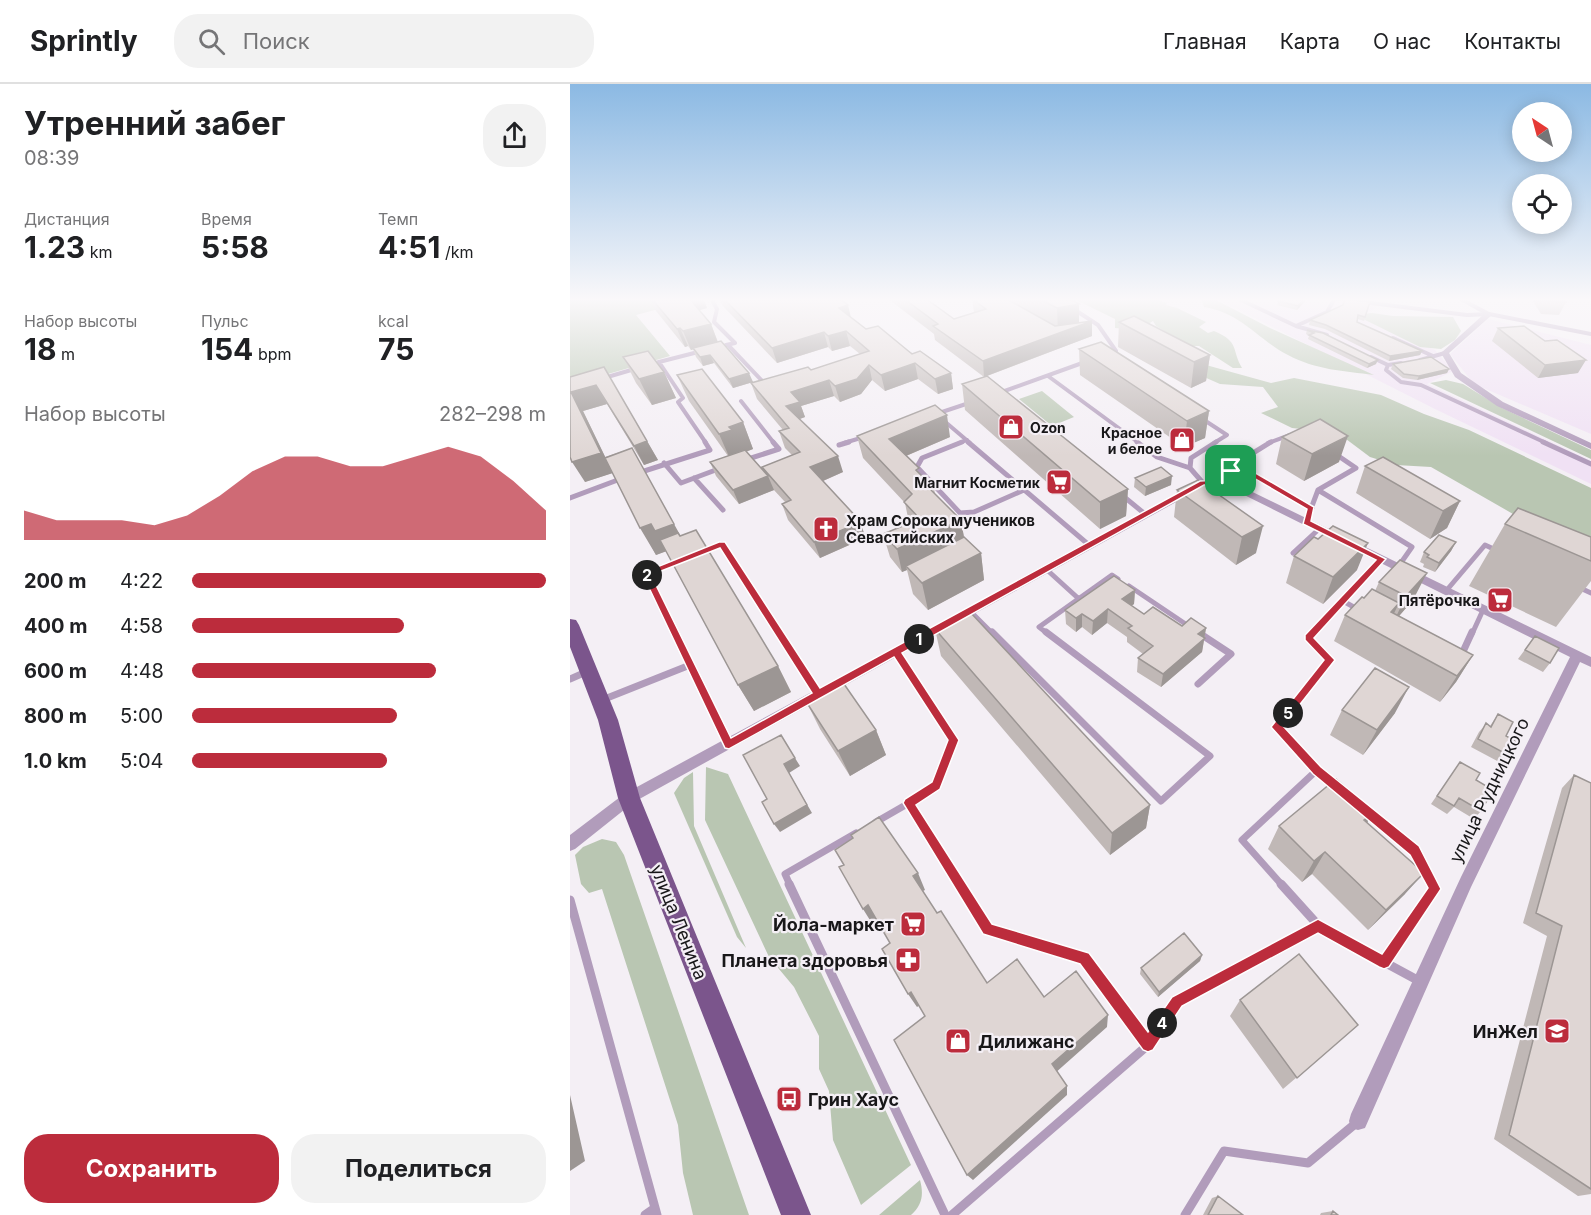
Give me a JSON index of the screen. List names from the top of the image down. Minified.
{"streets":{"main road":["улица Ленина"],"street":["улица Рудницкого"]},"places":{"shop":["Ozon","Красное и белое","Дилижанс"],"supermarket":["Магнит Косметик","Пятёрочка","Йола-маркет"],"church":["Храм Сорока мучеников Севастийских"],"pharmacy":["Планета здоровья"],"school or university":["ИнЖел"],"bus stop":["Грин Хаус"]},"north":"top left","page":{"header":"Sprintly","search":"Поиск","nav":["Главная","Карта","О нас","Контакты"],"heading":["Утренний забег","08:39"],"stats":[["Дистанция","1.23 km"],["Время","5:58"],["Темп","4:51 /km"],["Набор высоты","18 m"],["Пульс","154 bpm"],["kcal","75"]],"chart":["Набор высоты","282–298 m"],"list":[{"name":"200 m","note":"4:22"},{"name":"400 m","note":"4:58"},{"name":"600 m","note":"4:48"},{"name":"800 m","note":"5:00"},{"name":"1.0 km","note":"5:04"}],"pins":["2","1","5","4"],"buttons":["Сохранить","Поделиться"]}}
